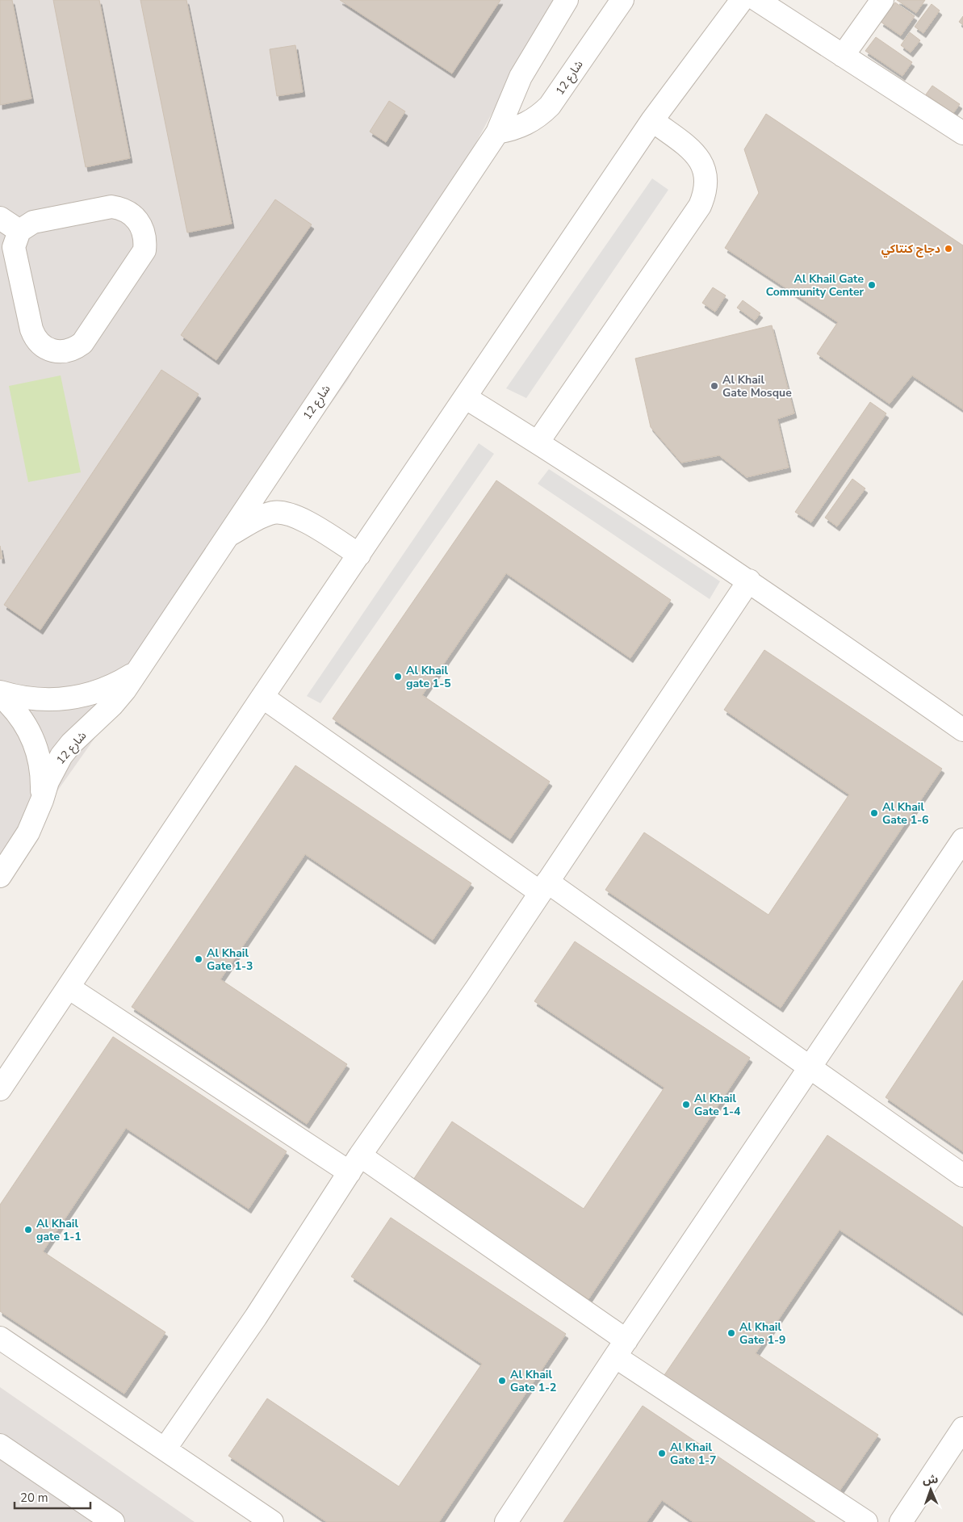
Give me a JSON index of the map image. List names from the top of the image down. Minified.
{"streets":{"street":["شارع 12"]},"places":["دجاج كنتاكي","Al Khail Gate Community Center","Al Khail Gate Mosque","Al Khail gate 1-5","Al Khail Gate 1-6","Al Khail Gate 1-3","Al Khail Gate 1-4","Al Khail gate 1-1","Al Khail Gate 1-9","Al Khail Gate 1-2","Al Khail Gate 1-7"],"scale_bar":"20 m","north":"top"}
